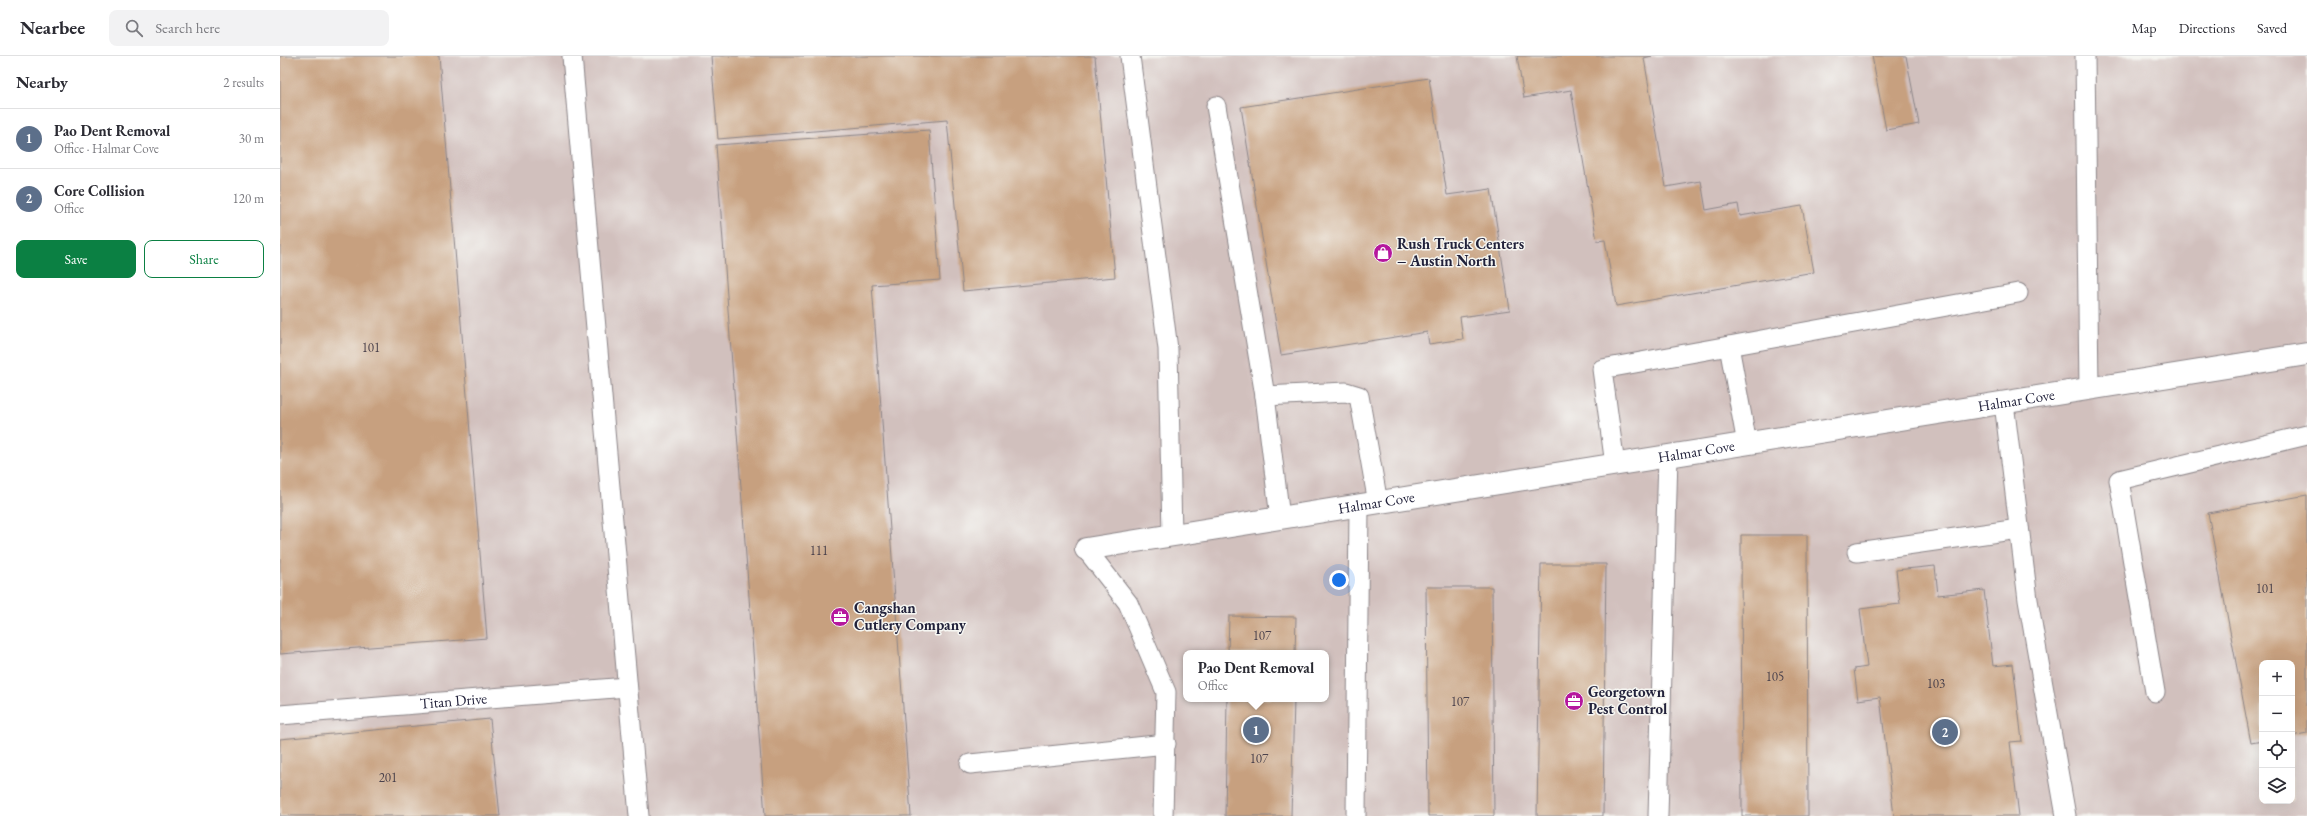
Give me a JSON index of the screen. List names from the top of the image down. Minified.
{"streets":{"street":["Halmar Cove"],"lane":["Titan Drive"]},"places":{"shop":["Rush Truck Centers – Austin North"],"office":["Cangshan Cutlery Company","Georgetown Pest Control"]},"house_numbers":["101","111","101","107","105","103","107","107","201"],"page":{"header":"Nearbee","search":"Search here","nav":["Map","Directions","Saved"],"heading":["Nearby","2 results"],"list":[{"mark":"1","name":"Pao Dent Removal","note":"Office · Halmar Cove","value":"30 m"},{"mark":"2","name":"Core Collision","note":"Office","value":"120 m"}],"buttons":["Save","Share"],"popup":["Pao Dent Removal","Office"],"map_buttons":["+","−"],"pins":["1","2"]}}
